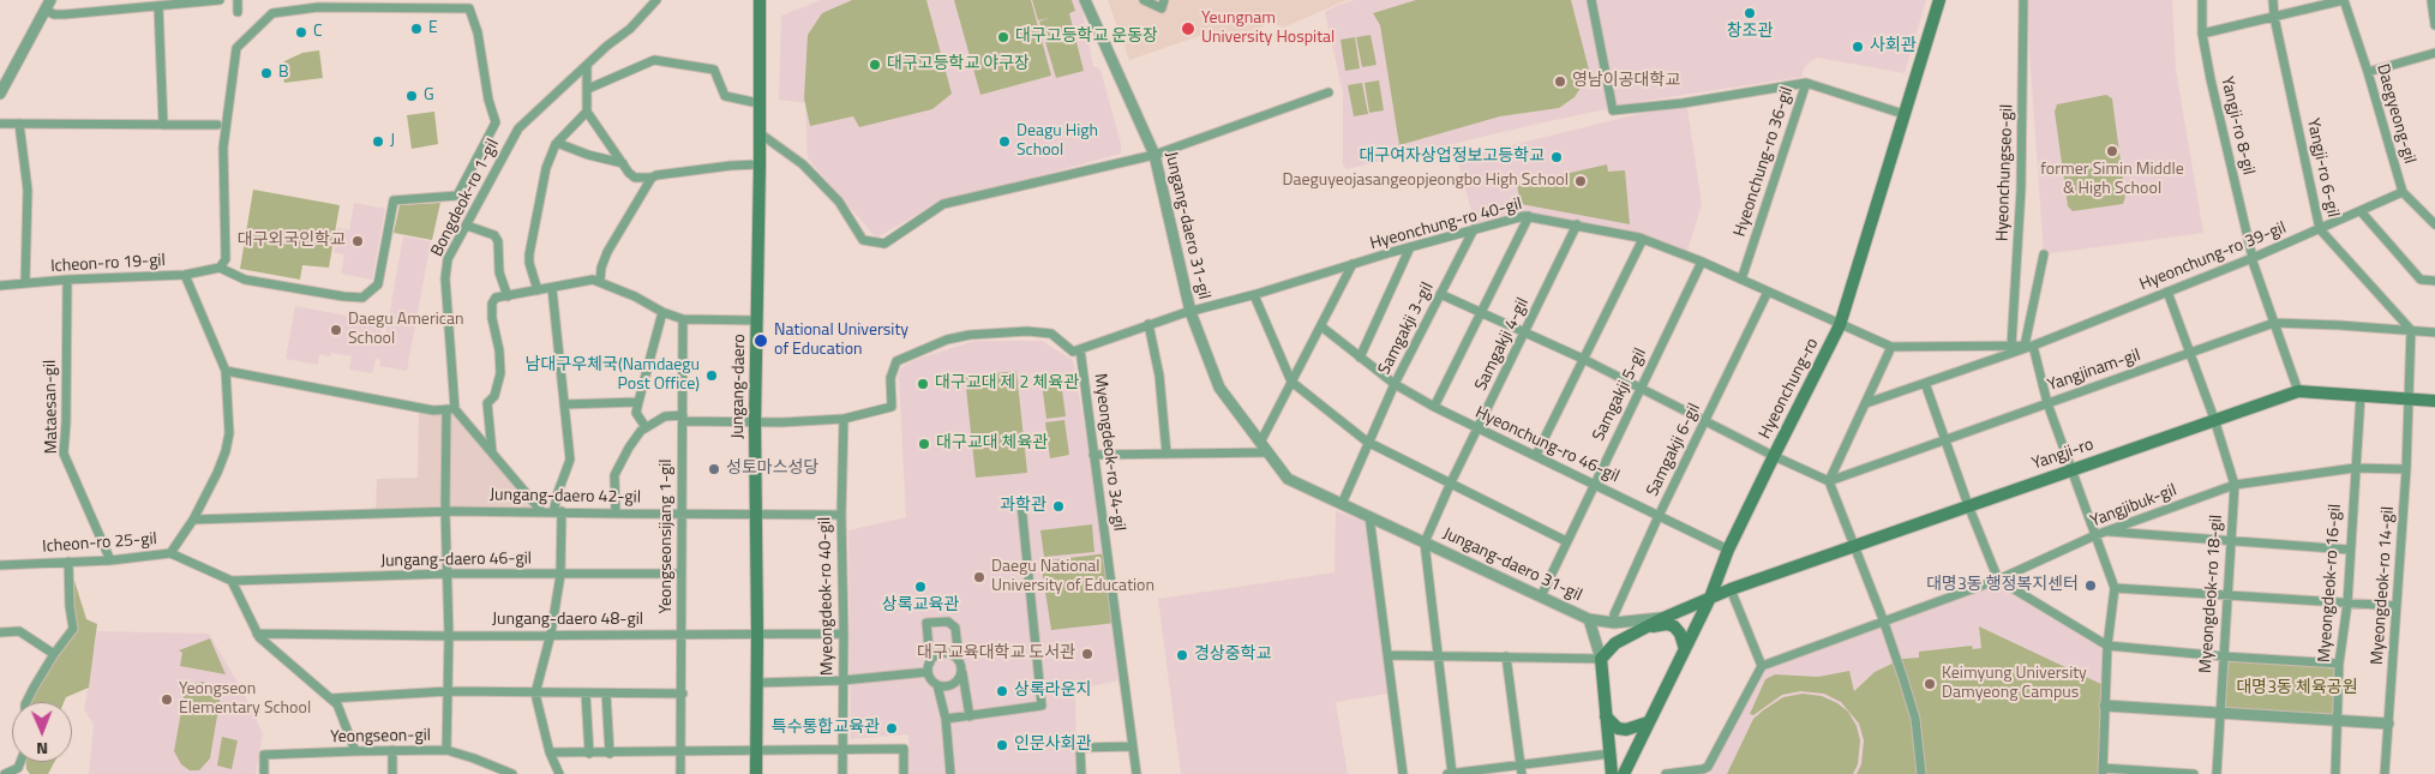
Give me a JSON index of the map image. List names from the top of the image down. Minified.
{"streets":{"main road":["Jungang-daero 31-gil","Jungang-daero","Hyeonchung-ro","Yangji-ro"],"street":["Daegyeong-gil","Yangji-ro 8-gil","Hyeonchung-ro 36-gil","Yangji-ro 6-gil","Hyeonchungseo-gil","Bongdeok-ro 1-gil","Hyeonchung-ro 40-gil","Hyeonchung-ro 39-gil","Icheon-ro 19-gil","Samgakji 3-gil","Samgakji 4-gil","Yangjinam-gil","Samgakji 5-gil","Mataesan-gil","Hyeonchung-ro 46-gil","Samgakji 6-gil","Myeongdeok-ro 34-gil","Jungang-daero 42-gil","Yangjibuk-gil","Yeongseonsijang 1-gil","Icheon-ro 25-gil","Jungang-daero 46-gil","Myeongdeok-ro 16-gil","Myeongdeok-ro 14-gil","Myeongdeok-ro 18-gil","Myeongdeok-ro 40-gil","Jungang-daero 48-gil","Yeongseon-gil"]},"crossings":[["Daegyeong-gil","Hyeonchung-ro 39-gil"],["Yangji-ro 8-gil","Hyeonchung-ro 39-gil"],["Yangji-ro 8-gil","Yangjinam-gil"],["Yangji-ro 8-gil","Yangji-ro"],["Hyeonchung-ro 36-gil","Hyeonchung-ro 40-gil"],["Hyeonchung-ro 36-gil","Hyeonchung-ro"],["Yangji-ro 6-gil","Hyeonchung-ro 39-gil"],["Yangji-ro 6-gil","Yangjinam-gil"],["Hyeonchungseo-gil","Hyeonchung-ro 39-gil"],["Hyeonchung-ro 40-gil","Jungang-daero 31-gil"],["Hyeonchung-ro 40-gil","Hyeonchung-ro 39-gil"],["Hyeonchung-ro 40-gil","Samgakji 3-gil"],["Hyeonchung-ro 40-gil","Samgakji 4-gil"],["Hyeonchung-ro 40-gil","Hyeonchung-ro"],["Hyeonchung-ro 40-gil","Samgakji 5-gil"],["Hyeonchung-ro 40-gil","Samgakji 6-gil"],["Hyeonchung-ro 40-gil","Myeongdeok-ro 34-gil"],["Jungang-daero 31-gil","Samgakji 3-gil"],["Jungang-daero 31-gil","Samgakji 4-gil"],["Jungang-daero 31-gil","Hyeonchung-ro"],["Jungang-daero 31-gil","Samgakji 5-gil"],["Jungang-daero 31-gil","Samgakji 6-gil"],["Jungang-daero 31-gil","Yangji-ro"],["Hyeonchung-ro 39-gil","Hyeonchung-ro"],["Hyeonchung-ro 39-gil","Myeongdeok-ro 18-gil"],["Icheon-ro 19-gil","Mataesan-gil"],["Icheon-ro 19-gil","Jungang-daero 42-gil"],["Samgakji 3-gil","Hyeonchung-ro 46-gil"],["Samgakji 4-gil","Hyeonchung-ro 46-gil"],["Yangjinam-gil","Myeongdeok-ro 18-gil"],["Jungang-daero","Jungang-daero 42-gil"],["Jungang-daero","Jungang-daero 48-gil"],["Hyeonchung-ro","Hyeonchung-ro 46-gil"],["Hyeonchung-ro","Yangji-ro"],["Samgakji 5-gil","Hyeonchung-ro 46-gil"],["Mataesan-gil","Icheon-ro 25-gil"],["Hyeonchung-ro 46-gil","Samgakji 6-gil"],["Yangji-ro","Myeongdeok-ro 16-gil"],["Yangji-ro","Myeongdeok-ro 14-gil"],["Yangji-ro","Myeongdeok-ro 18-gil"],["Jungang-daero 42-gil","Yeongseonsijang 1-gil"],["Jungang-daero 42-gil","Myeongdeok-ro 40-gil"],["Yangjibuk-gil","Myeongdeok-ro 16-gil"],["Yangjibuk-gil","Myeongdeok-ro 14-gil"],["Yangjibuk-gil","Myeongdeok-ro 18-gil"],["Yeongseonsijang 1-gil","Jungang-daero 46-gil"],["Yeongseonsijang 1-gil","Jungang-daero 48-gil"],["Icheon-ro 25-gil","Jungang-daero 46-gil"],["Myeongdeok-ro 40-gil","Jungang-daero 48-gil"]],"parks":["대명3동 체육공원"],"places":["창조관","E","Yeungnam University Hospital","C","대구고등학교 운동장","사회관","대구고등학교 야구장","B","영남이공대학교","G","J","Deagu High School","former Simin Middle & High School","대구여자상업정보고등학교","Daeguyeojasangeopjeongbo High School","대구외국인학교","Daegu American School","National University of Education","남대구우체국(Namdaegu Post Office)","대구교대 제 2 체육관","대구교대 체육관","성토마스성당","과학관","Daegu National University of Education","대명3동 행정복지센터","상록교육관","대구교육대학교 도서관","경상중학교","Keimyung University Damyeong Campus","상록라운지","Yeongseon Elementary School","특수통합교육관","인문사회관"],"north":"bottom"}
